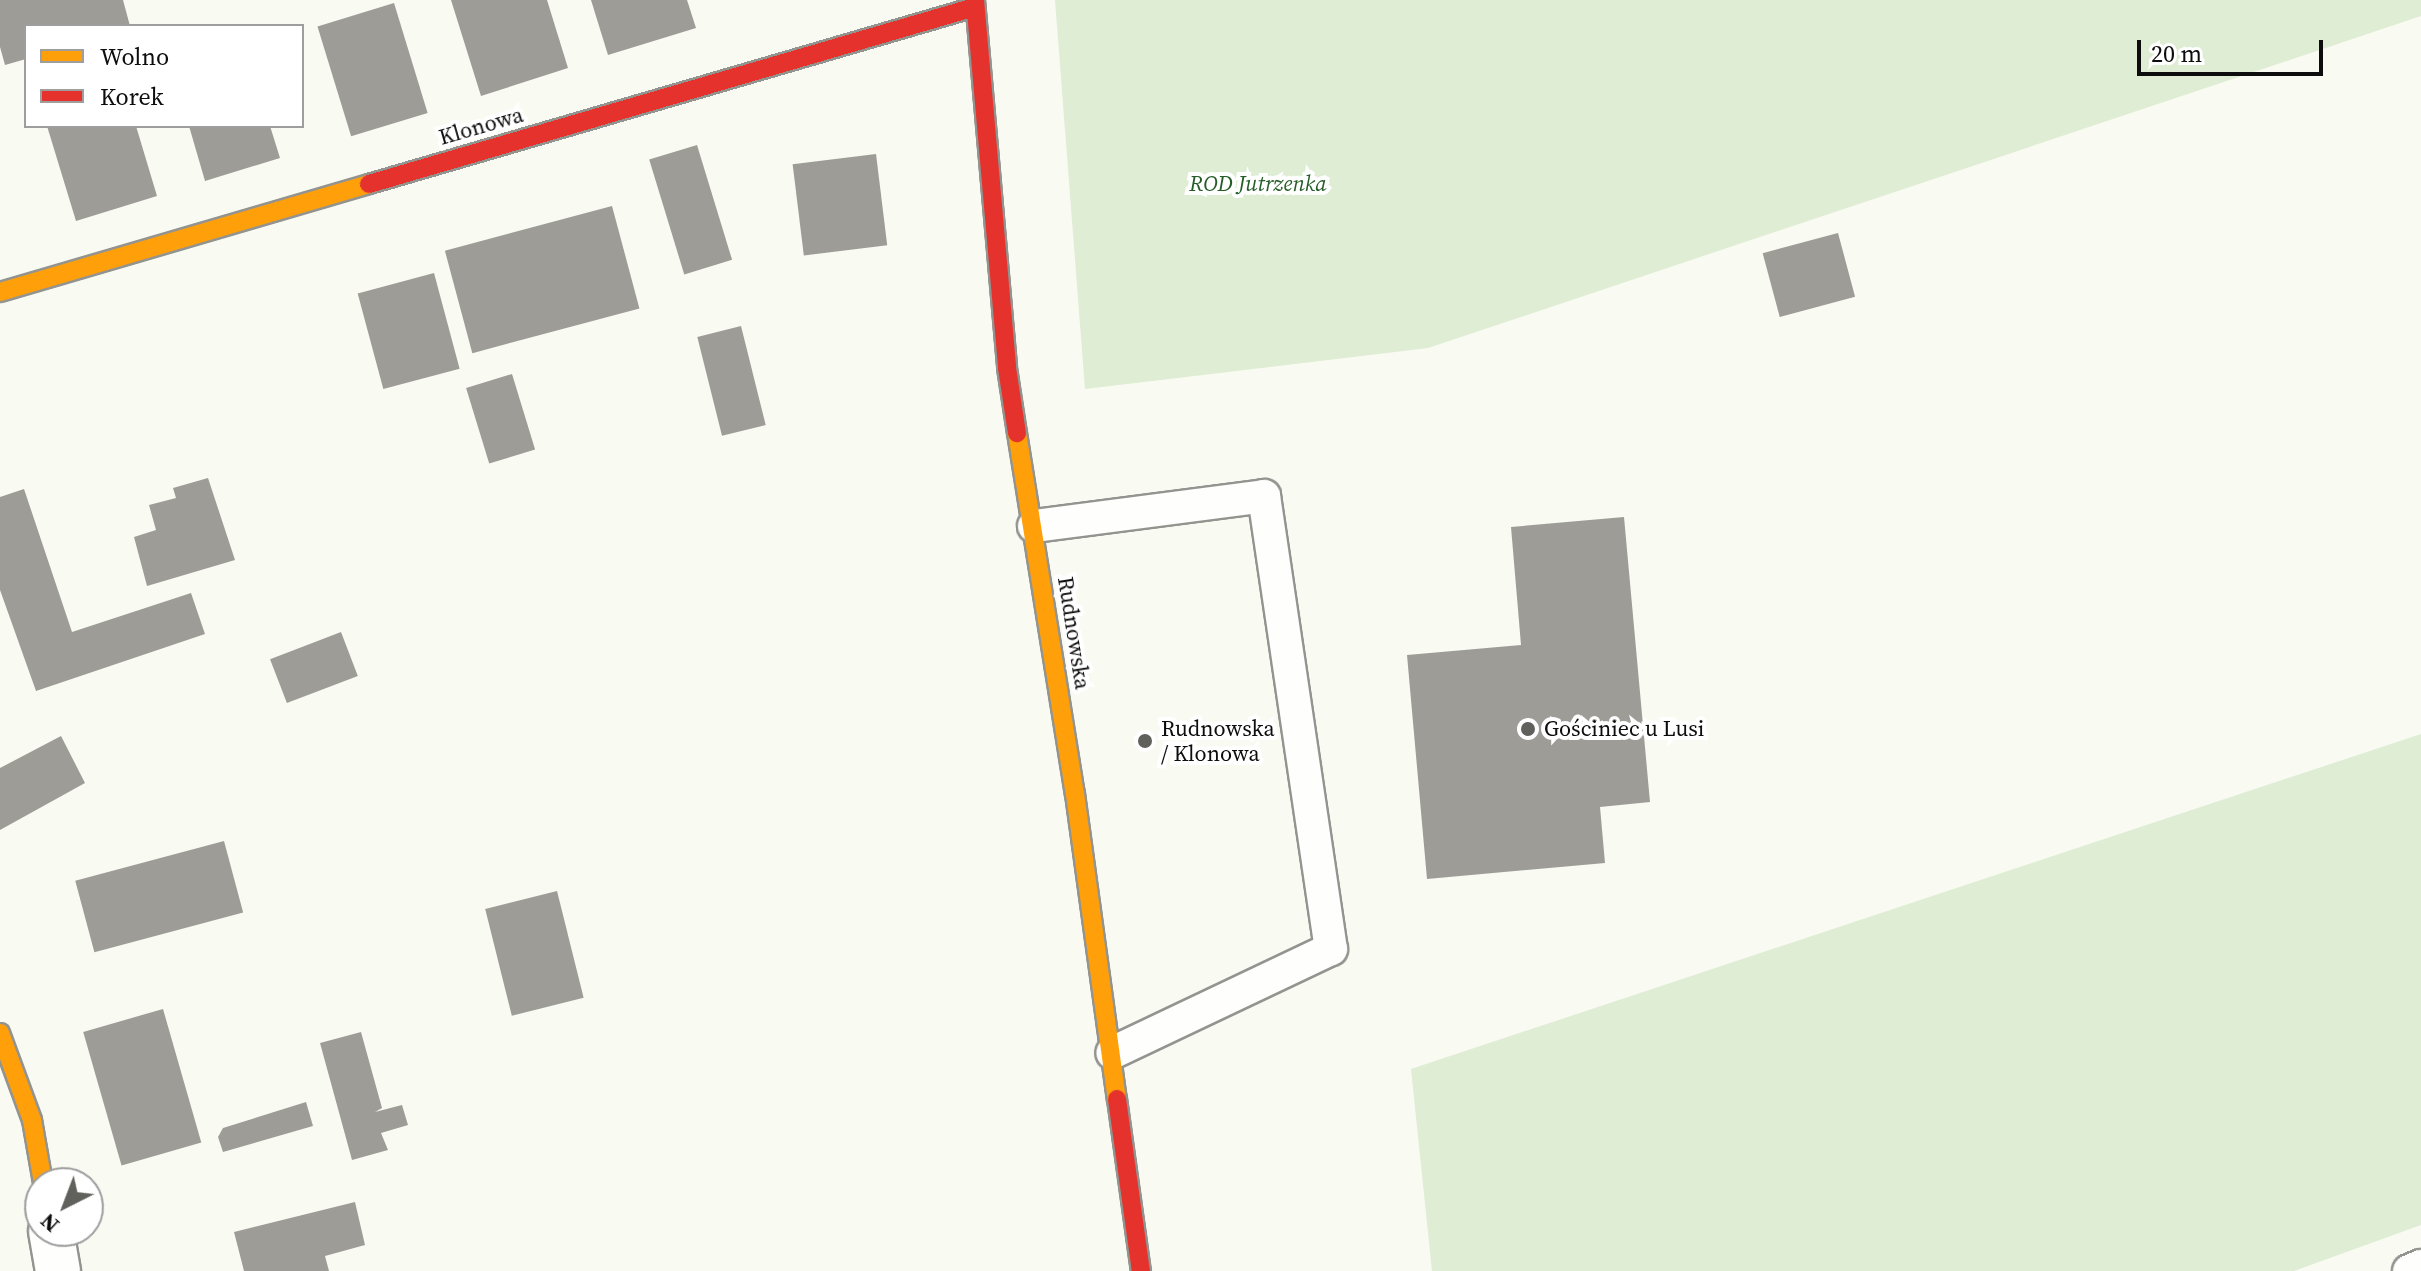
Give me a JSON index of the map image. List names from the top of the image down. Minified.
{"streets":{"main road":["Klonowa","Rudnowska"]},"crossings":[["Klonowa","Rudnowska"]],"parks":["ROD Jutrzenka"],"places":["Gościniec u Lusi","Rudnowska / Klonowa"],"legend":["Wolno","Korek"],"scale_bar":"20 m","north":"bottom left"}
